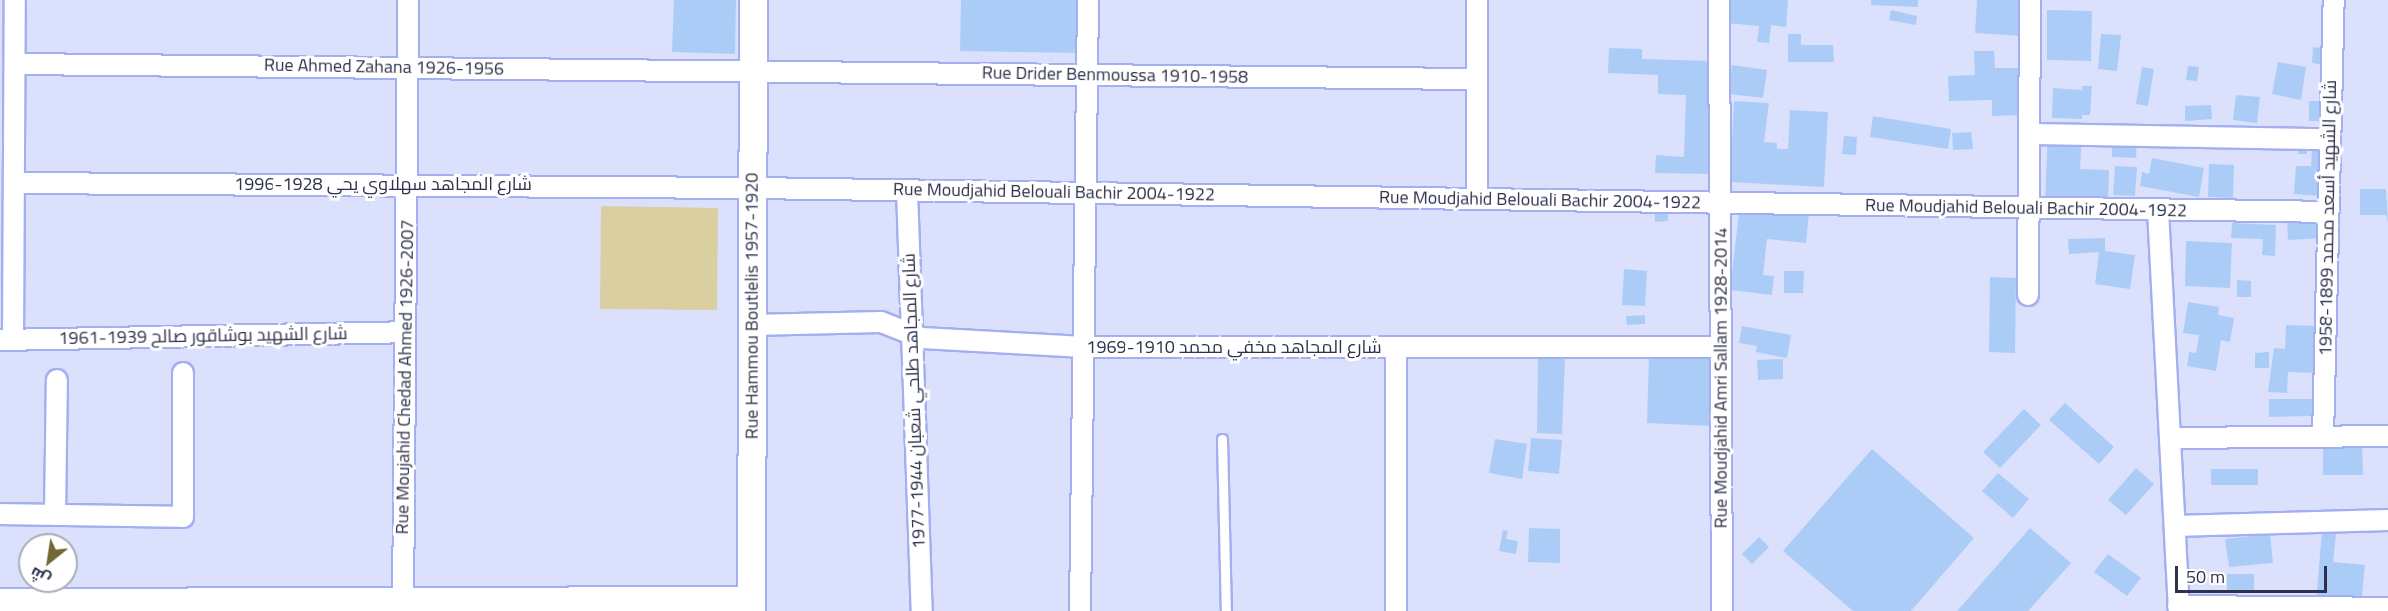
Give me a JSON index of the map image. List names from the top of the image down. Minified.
{"streets":{"main road":["Rue Hammou Boutlelis 1957-1920"],"street":["Rue Ahmed Zahana 1926-1956","Rue Drider Benmoussa 1910-1958","شارع المجاهد سهلاوي يحي 1928-1996","Rue Moudjahid Belouali Bachir 2004-1922","شارع الشهيد أسعد محمد 1899-1958","شارع الشهيد بوشاقور صالح 1939-1961","شارع المجاهد مخفي محمد 1910-1969","Rue Moujahid Chedad Ahmed 1926-2007","Rue Moudjahid Amri Sallam 1928-2014","شارع المجاهد طلحي شعبان 1944-1977"]},"crossings":[["Rue Ahmed Zahana 1926-1956","Rue Drider Benmoussa 1910-1958"],["Rue Ahmed Zahana 1926-1956","Rue Hammou Boutlelis 1957-1920"],["Rue Ahmed Zahana 1926-1956","Rue Moujahid Chedad Ahmed 1926-2007"],["Rue Drider Benmoussa 1910-1958","Rue Hammou Boutlelis 1957-1920"],["شارع المجاهد سهلاوي يحي 1928-1996","Rue Moudjahid Belouali Bachir 2004-1922"],["شارع المجاهد سهلاوي يحي 1928-1996","Rue Hammou Boutlelis 1957-1920"],["شارع المجاهد سهلاوي يحي 1928-1996","Rue Moujahid Chedad Ahmed 1926-2007"],["Rue Moudjahid Belouali Bachir 2004-1922","شارع الشهيد أسعد محمد 1899-1958"],["Rue Moudjahid Belouali Bachir 2004-1922","Rue Hammou Boutlelis 1957-1920"],["Rue Moudjahid Belouali Bachir 2004-1922","Rue Moudjahid Amri Sallam 1928-2014"],["Rue Moudjahid Belouali Bachir 2004-1922","شارع المجاهد طلحي شعبان 1944-1977"],["Rue Hammou Boutlelis 1957-1920","شارع المجاهد مخفي محمد 1910-1969"],["شارع الشهيد بوشاقور صالح 1939-1961","Rue Moujahid Chedad Ahmed 1926-2007"],["شارع المجاهد مخفي محمد 1910-1969","Rue Moudjahid Amri Sallam 1928-2014"],["شارع المجاهد مخفي محمد 1910-1969","شارع المجاهد طلحي شعبان 1944-1977"]],"scale_bar":"50 m","north":"bottom left"}
